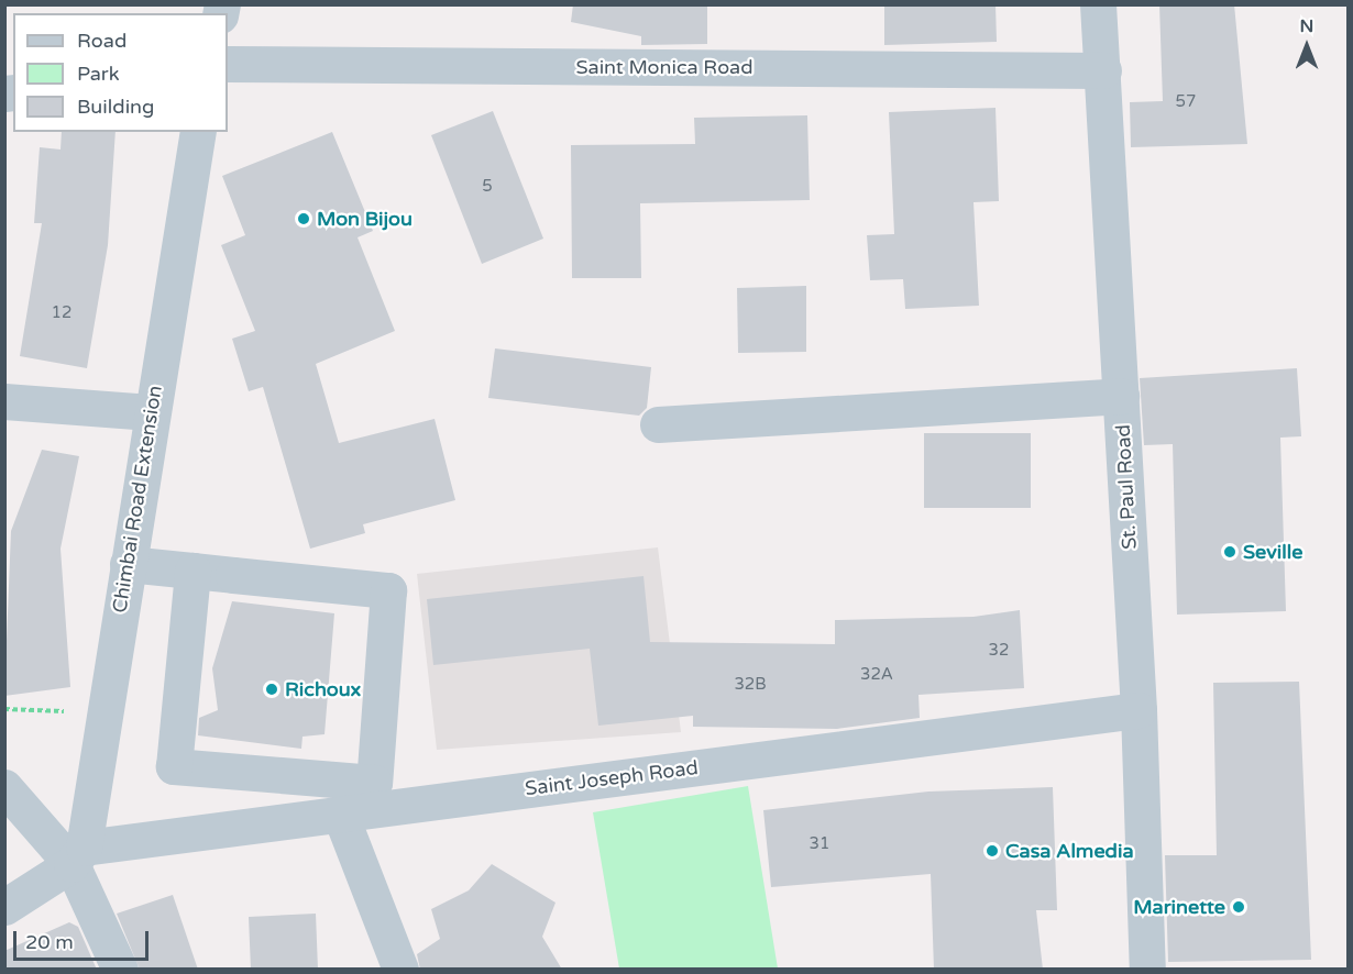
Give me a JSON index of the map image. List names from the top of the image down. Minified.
{"streets":{"street":["Saint Monica Road","St. Paul Road","Chimbai Road Extension","Saint Joseph Road"]},"crossings":[["Saint Monica Road","St. Paul Road"],["St. Paul Road","Saint Joseph Road"],["Chimbai Road Extension","Saint Joseph Road"]],"places":["Mon Bijou","Seville","Richoux","Casa Almedia","Marinette"],"house_numbers":["57","5","12","32","32A","32B","31"],"legend":["Road","Park","Building"],"scale_bar":"20 m","north":"top"}
